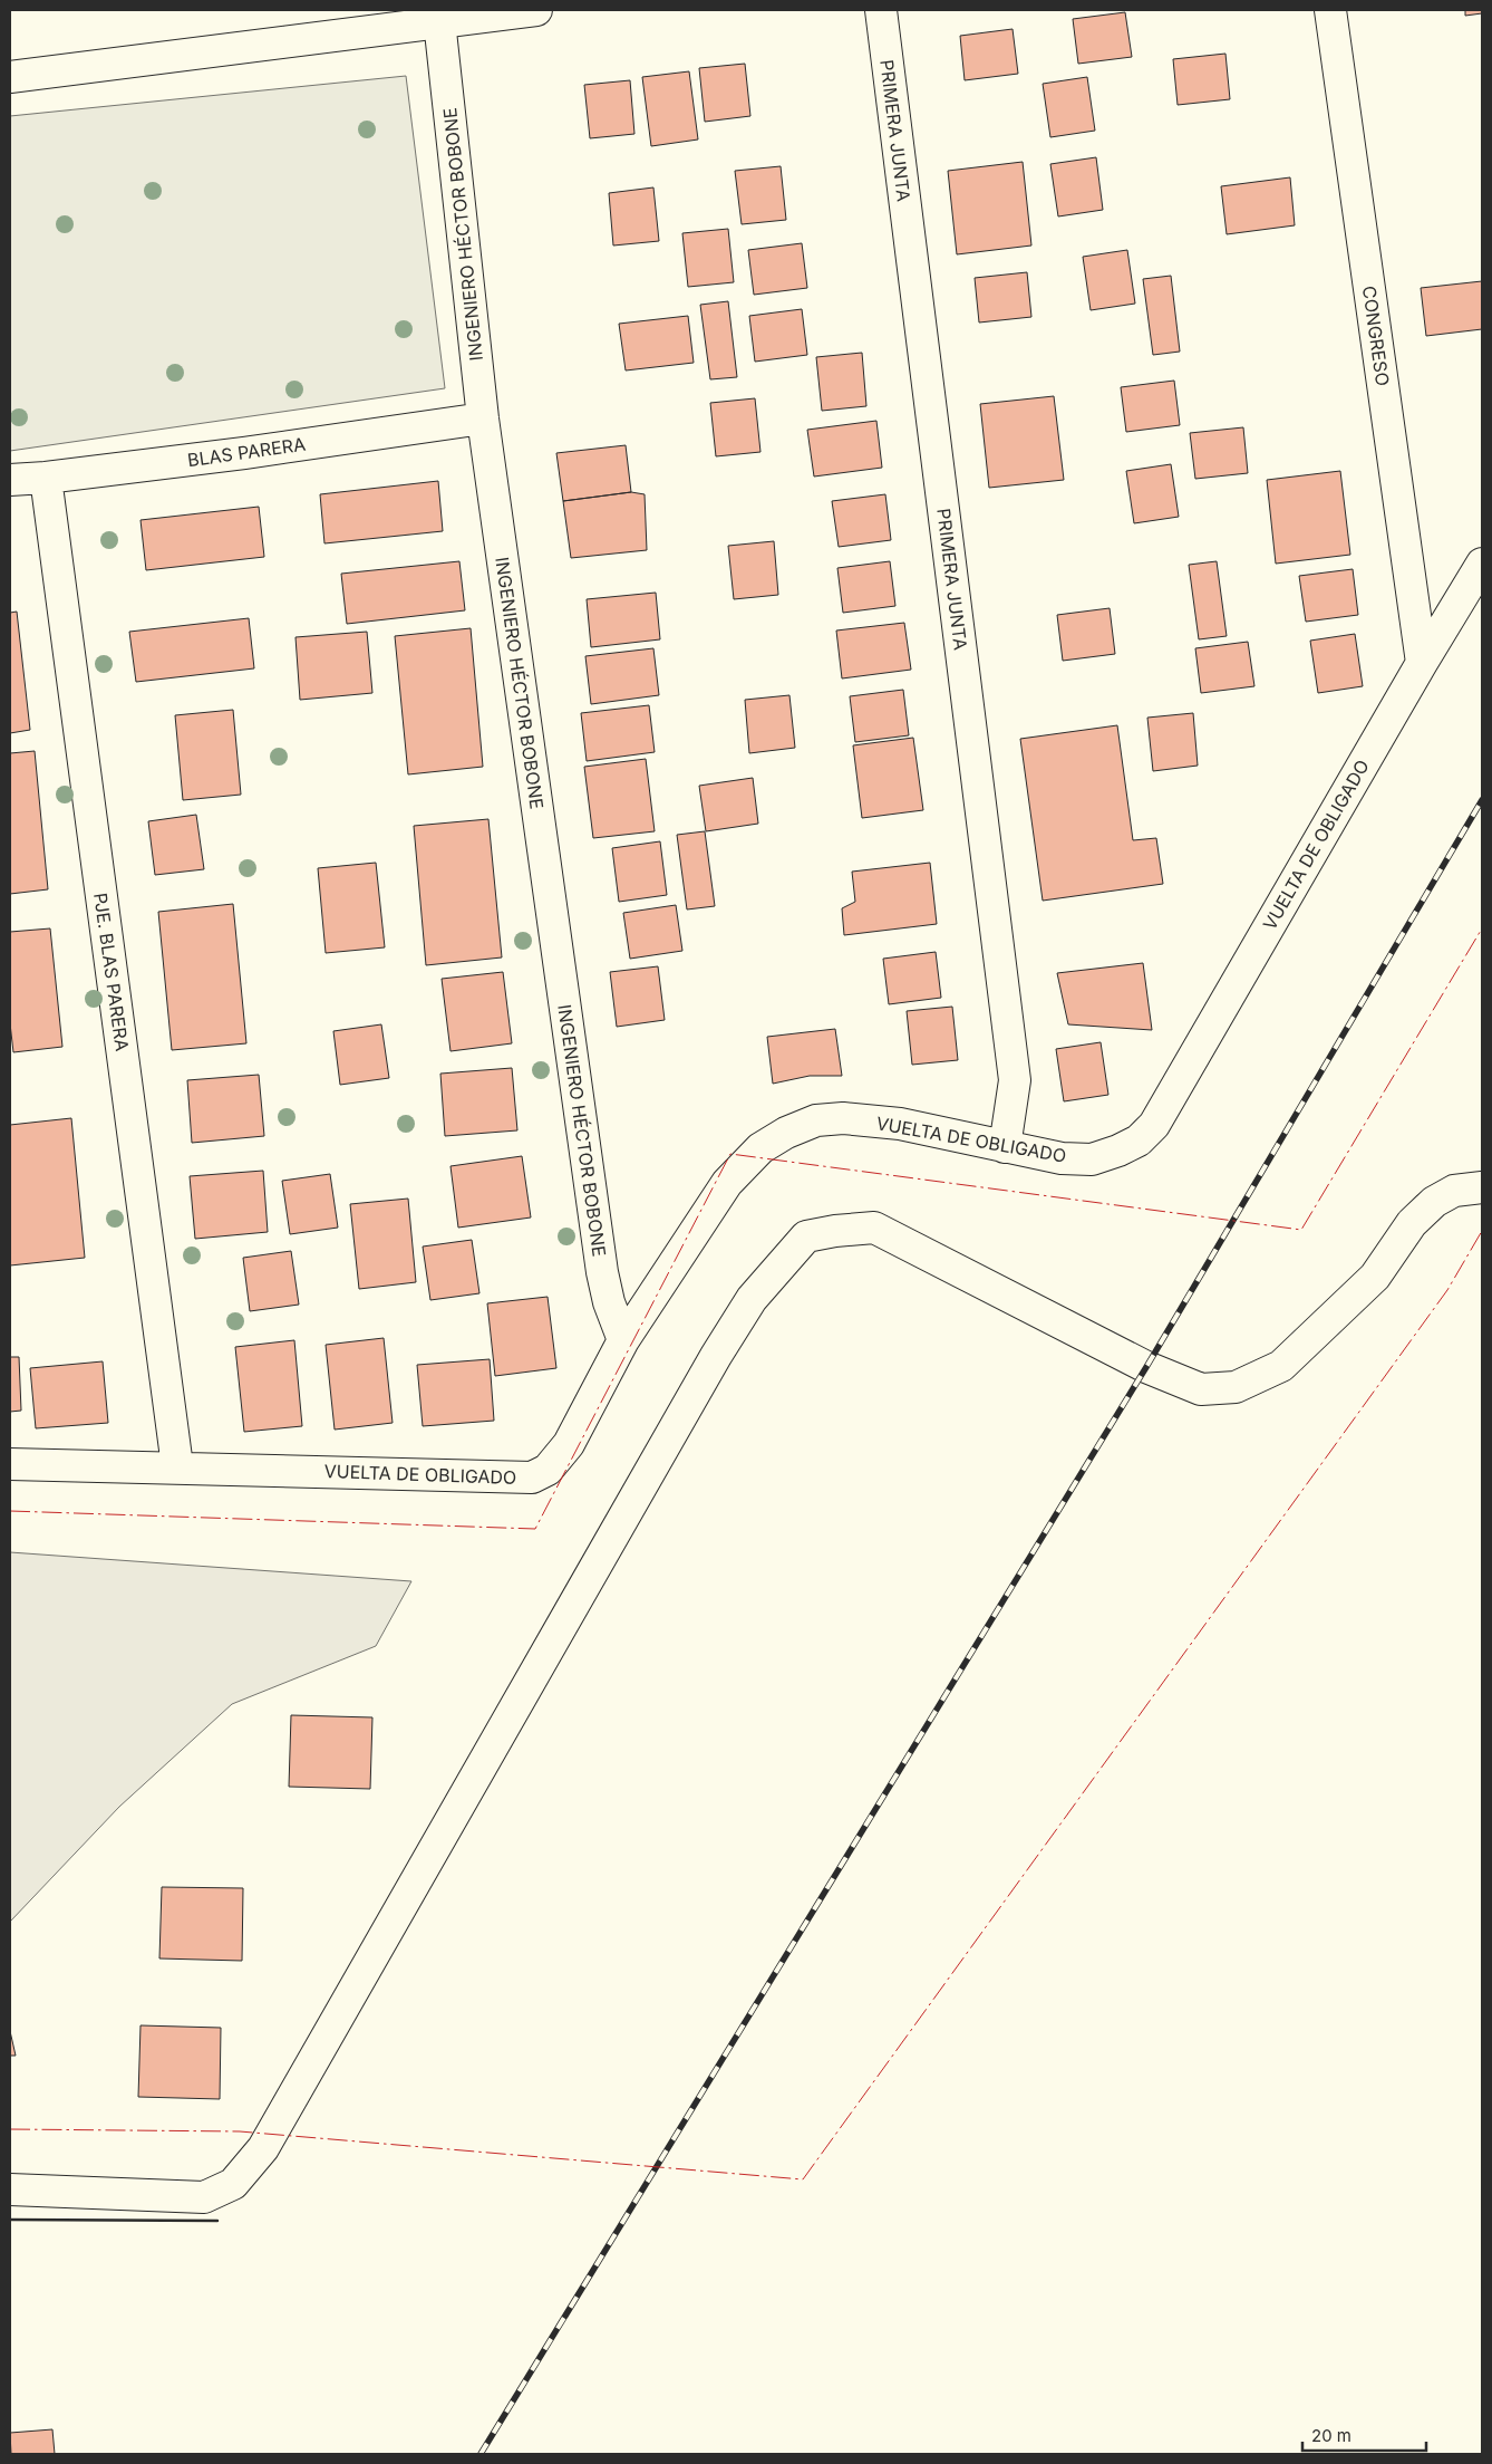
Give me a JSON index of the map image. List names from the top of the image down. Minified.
{"streets":{"street":["PRIMERA JUNTA","INGENIERO HÉCTOR BOBONE","CONGRESO","BLAS PARERA","VUELTA DE OBLIGADO","PJE. BLAS PARERA"]},"crossings":[["PRIMERA JUNTA","VUELTA DE OBLIGADO"],["INGENIERO HÉCTOR BOBONE","BLAS PARERA"],["INGENIERO HÉCTOR BOBONE","VUELTA DE OBLIGADO"],["CONGRESO","VUELTA DE OBLIGADO"],["BLAS PARERA","PJE. BLAS PARERA"],["VUELTA DE OBLIGADO","PJE. BLAS PARERA"]],"scale_bar":"20 m"}
